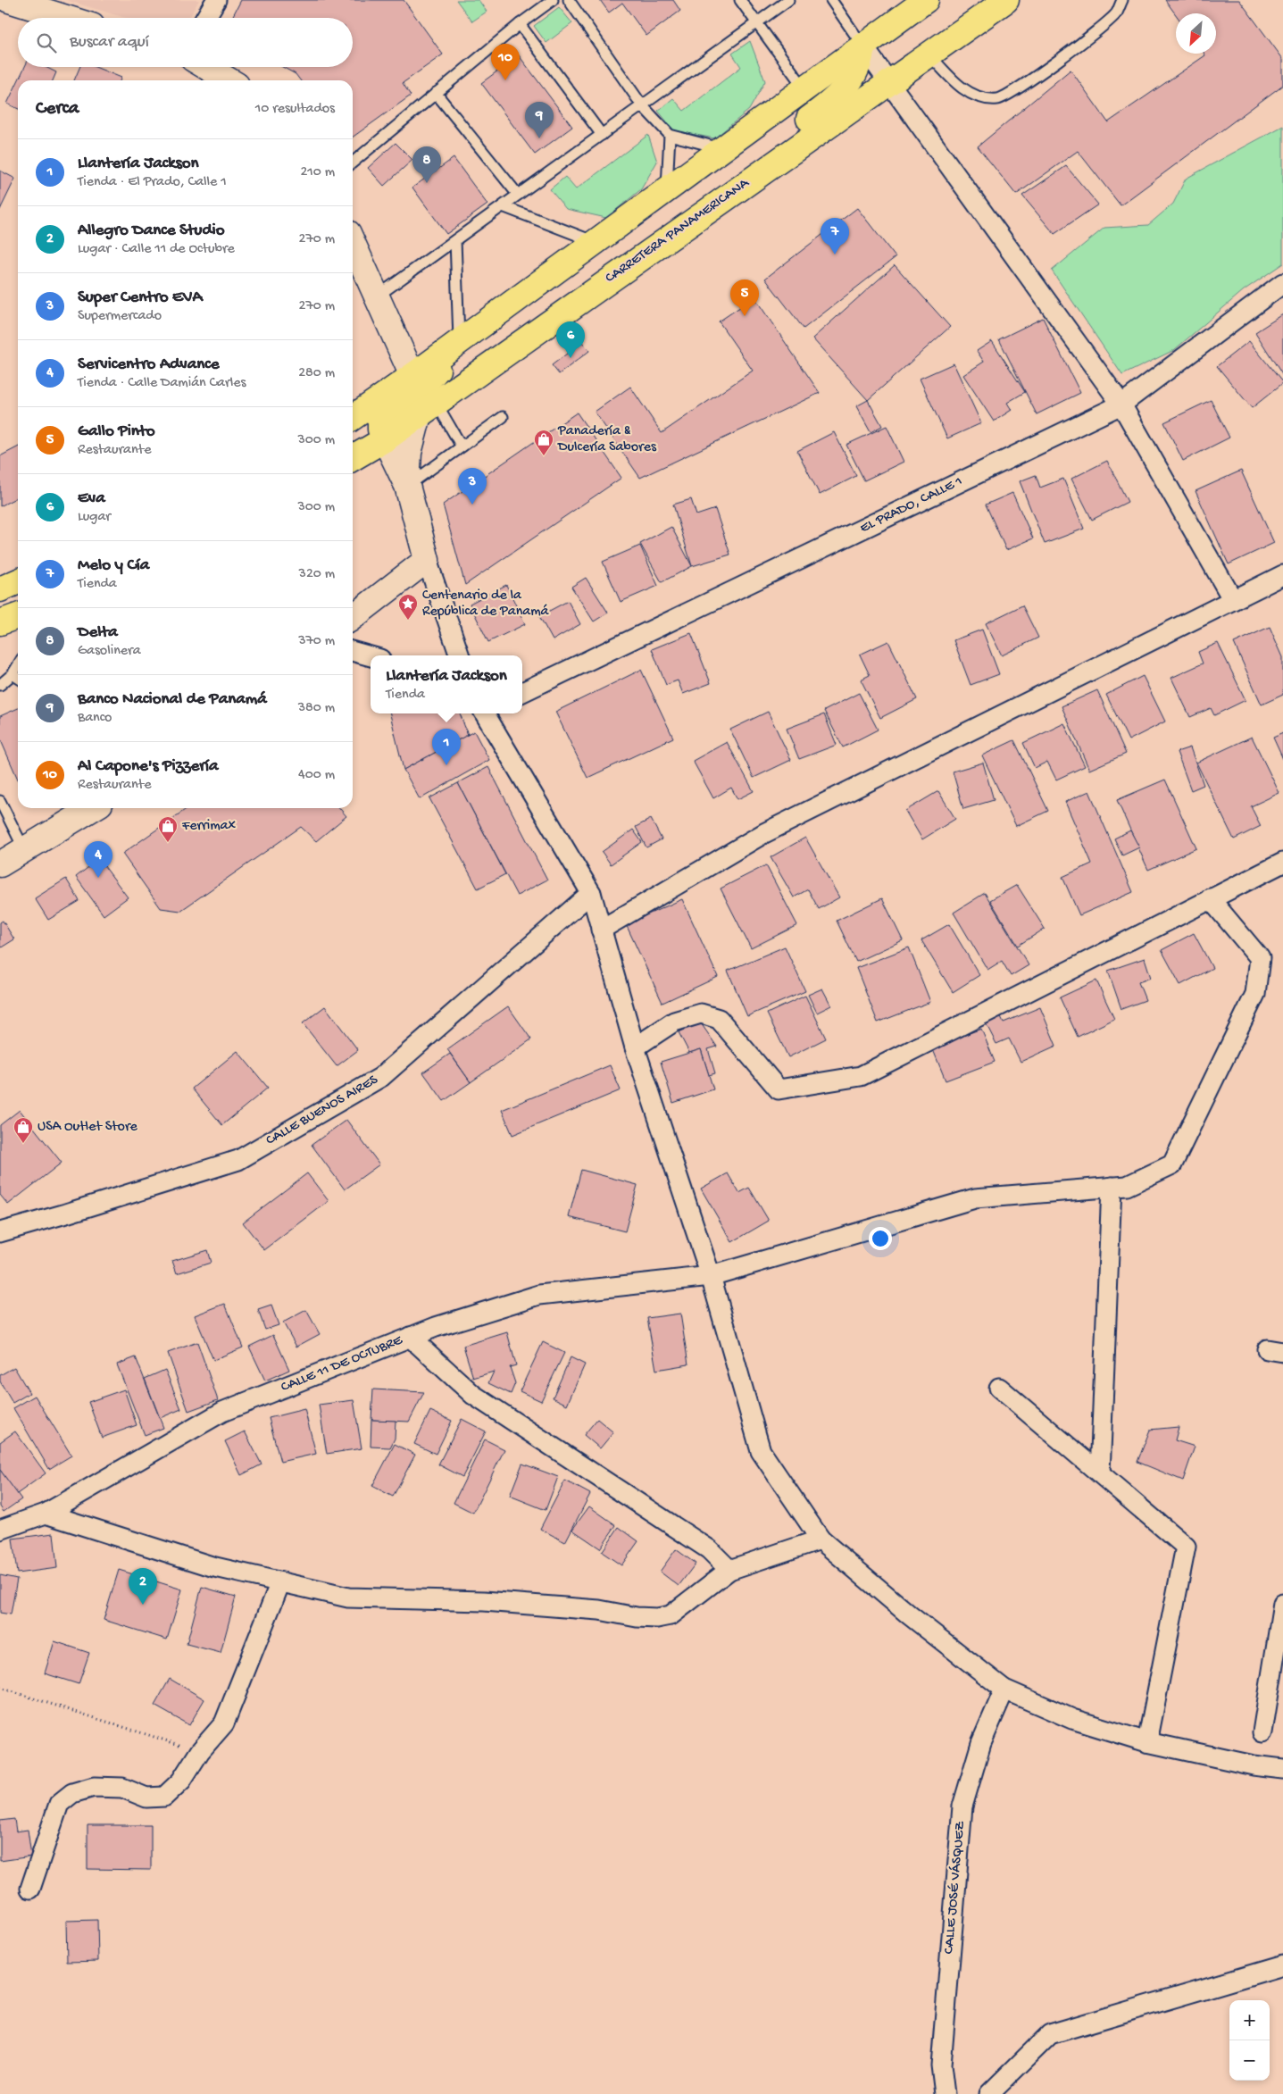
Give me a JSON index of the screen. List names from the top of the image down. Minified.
{"streets":{"highway":["CARRETERA PANAMERICANA"],"street":["EL PRADO, CALLE 1","CALLE BUENOS AIRES","CALLE 11 DE OCTUBRE","CALLE JOSÉ VÁSQUEZ"]},"places":{"shop":["Panadería & Dulcería Sabores","Ferrimax","USA Outlet Store"],"place":["Centenario de la República de Panamá"]},"north":"bottom left","page":{"search":"Buscar aquí","pins":["10","9","8","7","5","6","3","1","4","2"],"heading":["Cerca","10 resultados"],"list":[{"mark":"1","name":"Llantería Jackson","note":"Tienda · El Prado, Calle 1","value":"210 m"},{"mark":"2","name":"Allegro Dance Studio","note":"Lugar · Calle 11 de Octubre","value":"270 m"},{"mark":"3","name":"Super Centro EVA","note":"Supermercado","value":"270 m"},{"mark":"4","name":"Servicentro Advance","note":"Tienda · Calle Damián Carles","value":"280 m"},{"mark":"5","name":"Gallo Pinto","note":"Restaurante","value":"300 m"},{"mark":"6","name":"Eva","note":"Lugar","value":"300 m"},{"mark":"7","name":"Melo y Cía","note":"Tienda","value":"320 m"},{"mark":"8","name":"Delta","note":"Gasolinera","value":"370 m"},{"mark":"9","name":"Banco Nacional de Panamá","note":"Banco","value":"380 m"},{"mark":"10","name":"Al Capone's Pizzería","note":"Restaurante","value":"400 m"}],"popup":["Llantería Jackson","Tienda"],"map_buttons":["+","−"]}}
